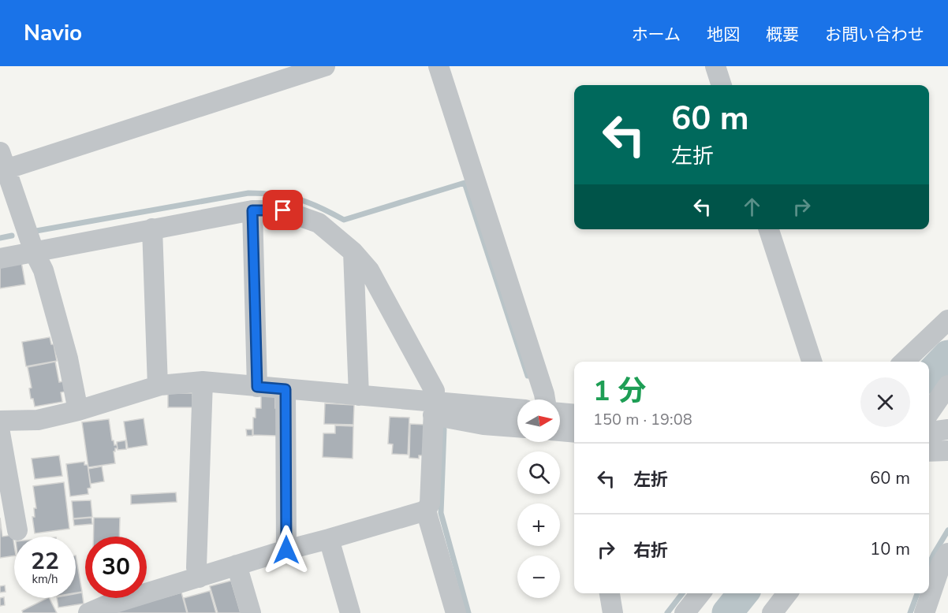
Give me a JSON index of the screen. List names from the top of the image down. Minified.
{"north":"right","page":{"header":"Navio","nav":["ホーム","地図","概要","お問い合わせ"],"turn":["60 m","左折"],"heading":["1 分","150 m · 19:08"],"map_buttons":["+","−"],"list":[{"name":"左折","value":"60 m"},{"name":"右折","value":"10 m"}],"speed":"22 km/h","limit":"30"}}
